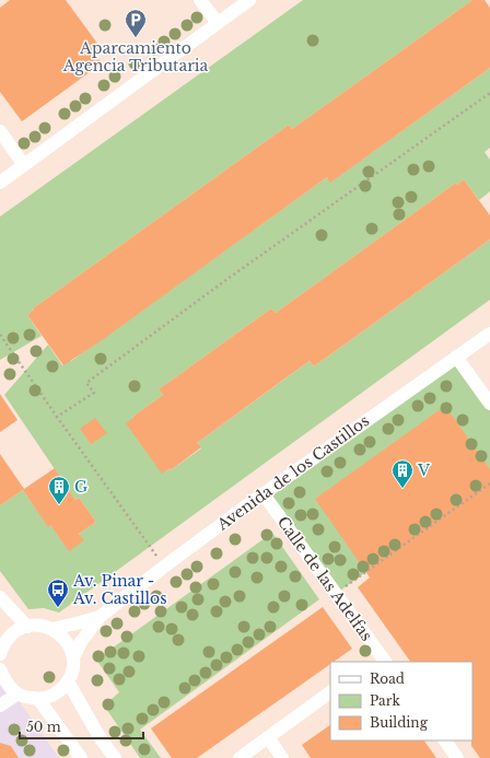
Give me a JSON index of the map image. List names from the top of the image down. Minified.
{"streets":{"street":["Avenida de los Castillos","Calle de las Adelfas"]},"crossings":[["Avenida de los Castillos","Calle de las Adelfas"]],"places":{"parking":["Aparcamiento Agencia Tributaria"],"building":["V","G"],"bus stop":["Av. Pinar - Av. Castillos"]},"legend":["Road","Park","Building"],"scale_bar":"50 m"}
